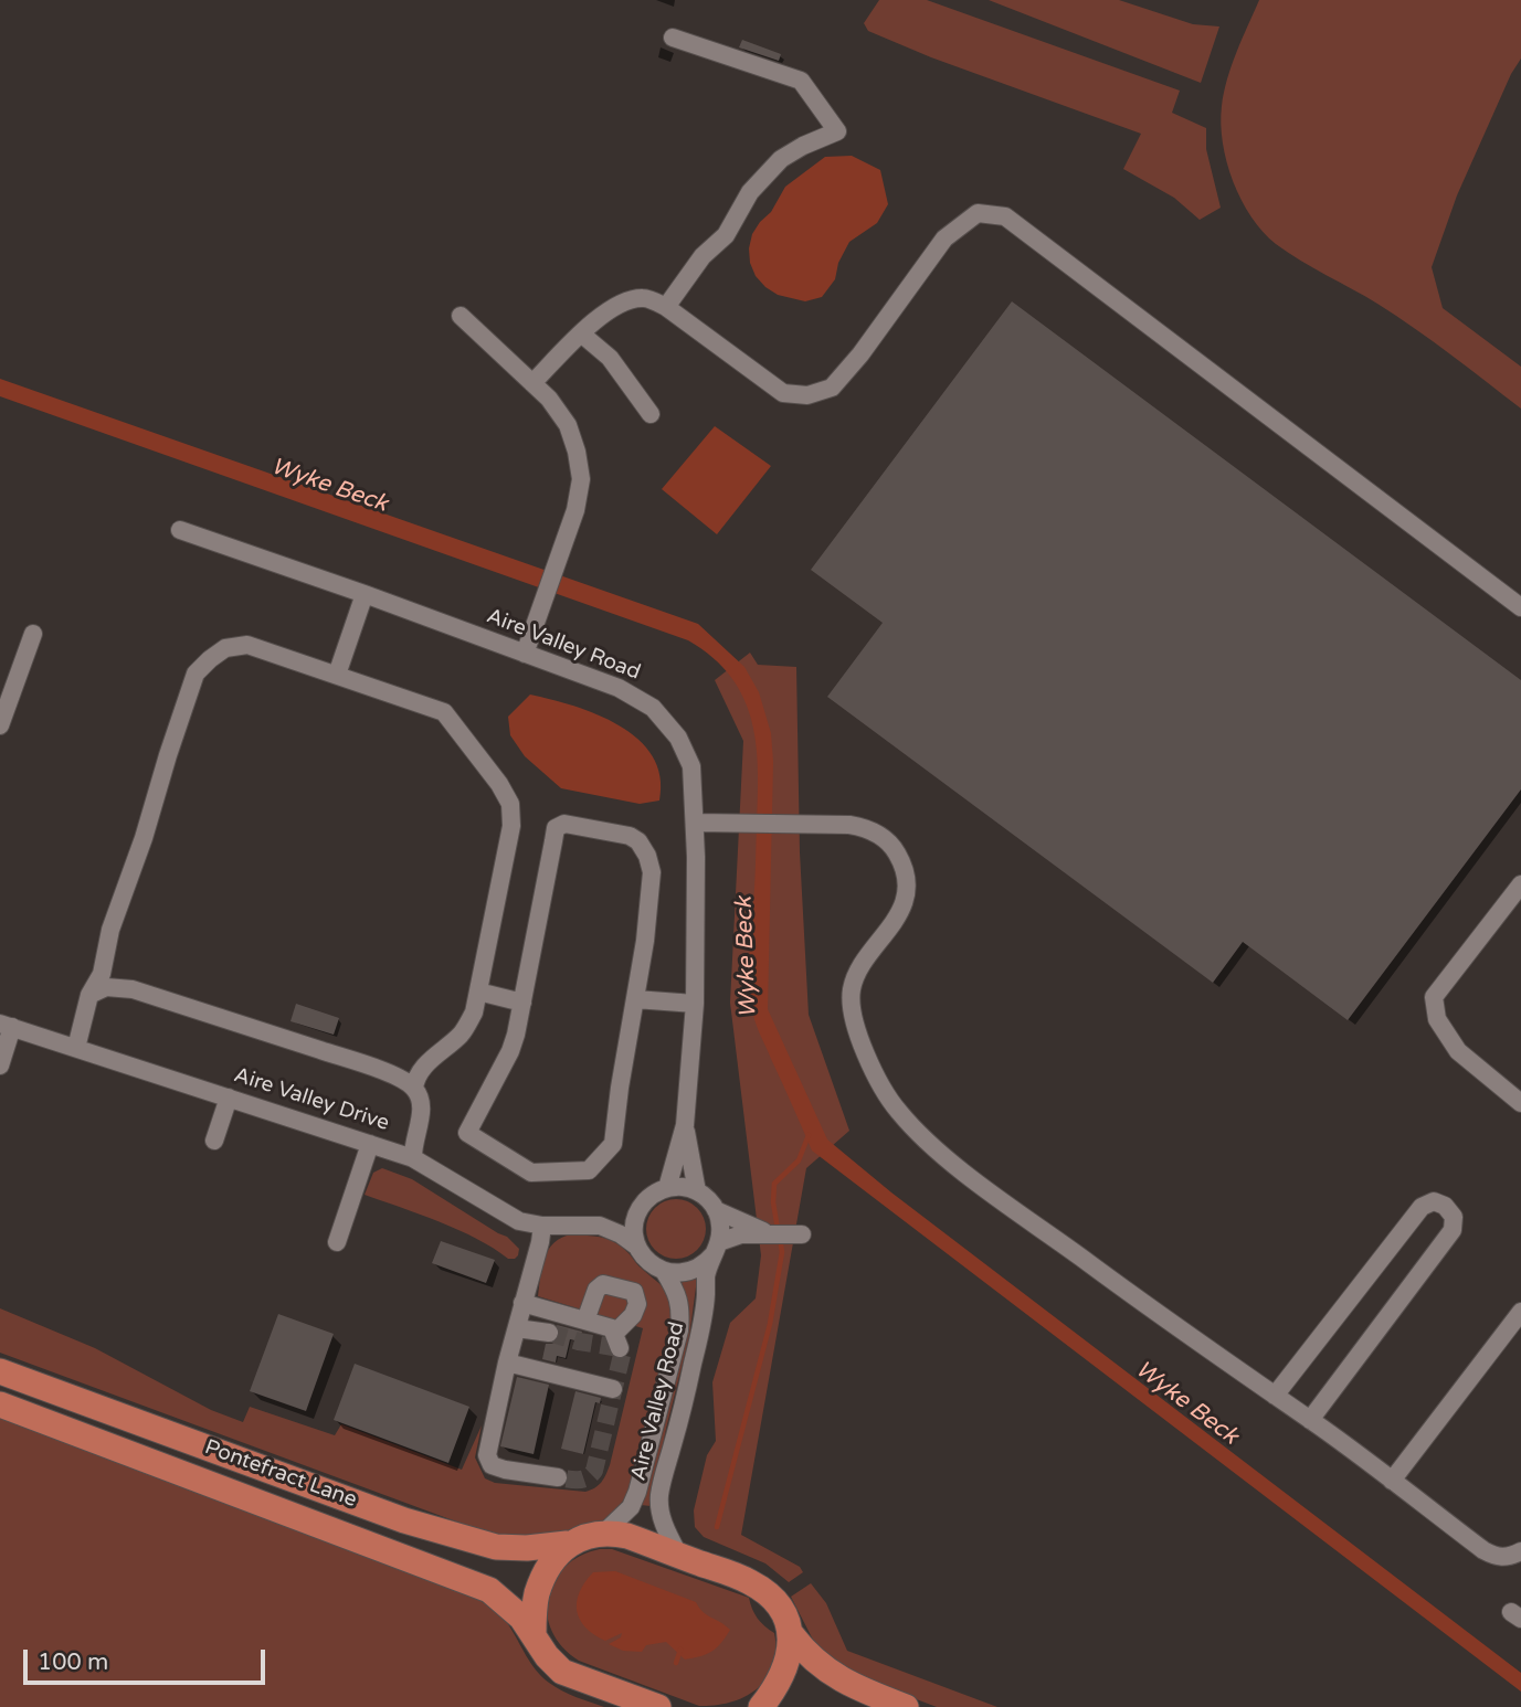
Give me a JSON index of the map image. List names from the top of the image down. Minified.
{"streets":{"highway":["Pontefract Lane"],"street":["Aire Valley Road","Aire Valley Drive"]},"crossings":[["Aire Valley Road","Aire Valley Drive"],["Aire Valley Road","Pontefract Lane"]],"water":["Wyke Beck"],"scale_bar":"100 m"}
